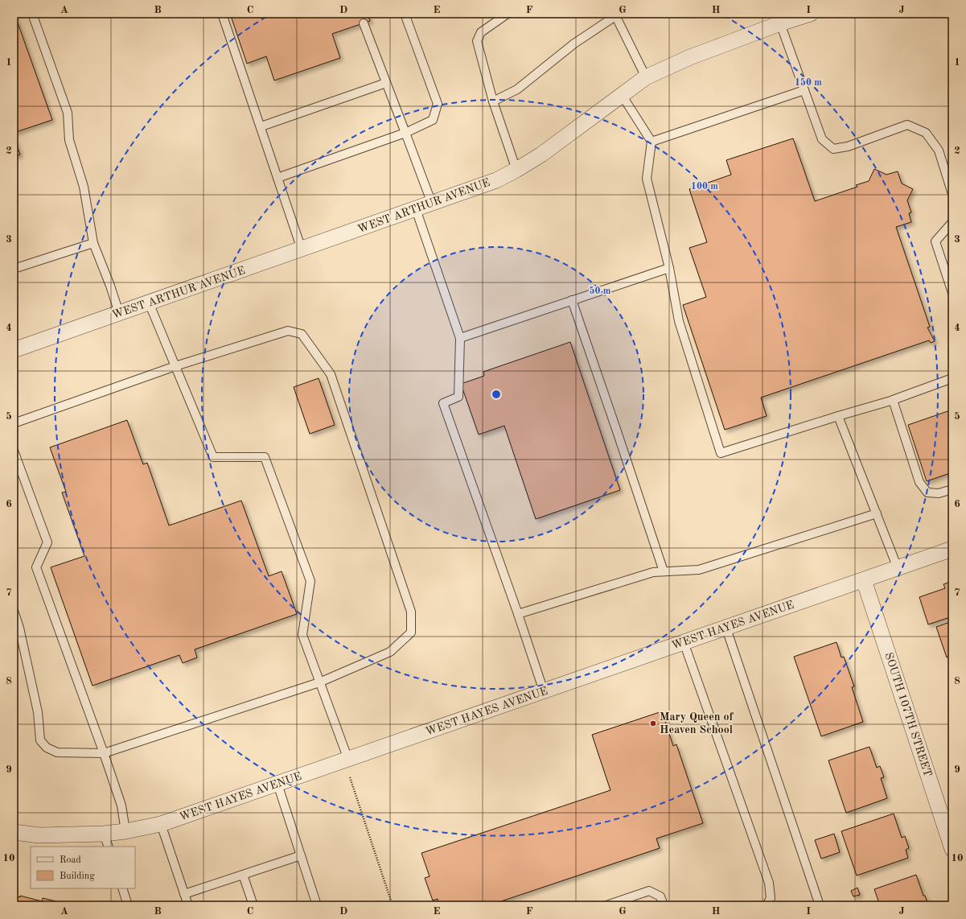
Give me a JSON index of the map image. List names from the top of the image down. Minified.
{"streets":{"street":["WEST ARTHUR AVENUE","WEST HAYES AVENUE","SOUTH 107TH STREET"]},"crossings":[["WEST HAYES AVENUE","SOUTH 107TH STREET"]],"places":["Mary Queen of Heaven School"],"legend":["Road","Building"],"grid":{"columns":["A","B","C","D","E","F","G","H","I","J"],"rows":["1","2","3","4","5","6","7","8","9","10"]},"rings":["150 m","100 m","50 m"]}
